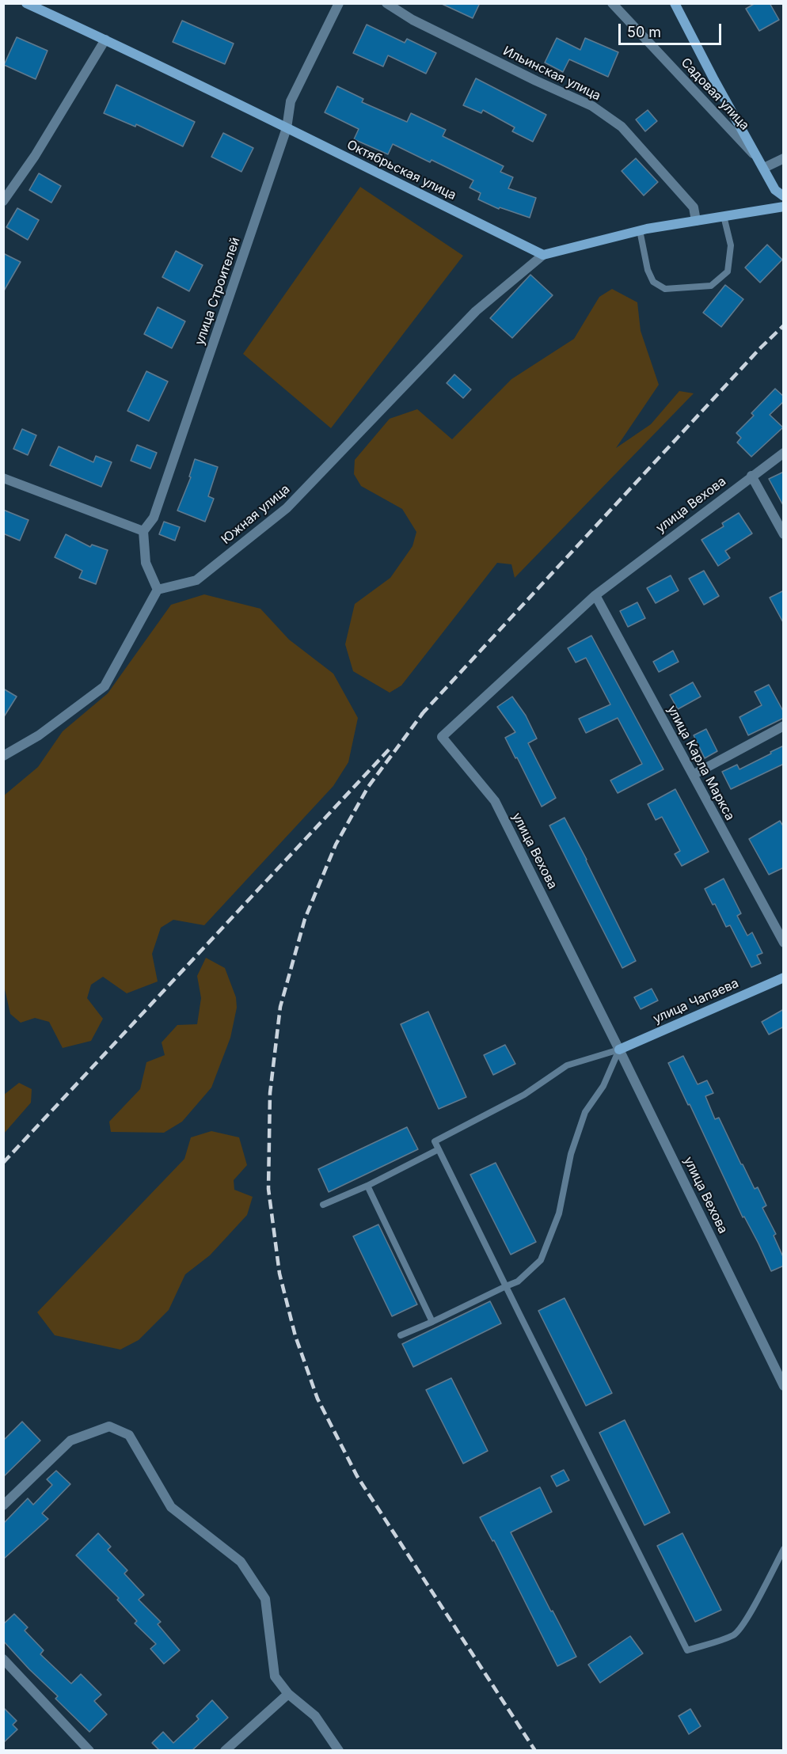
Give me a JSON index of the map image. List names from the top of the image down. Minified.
{"streets":{"street":["Ильинская улица","Садовая улица","Октябрьская улица","улица Строителей","улица Вехова","Южная улица","улица Карла Маркса","улица Чапаева"]},"crossings":[["Октябрьская улица","улица Строителей"],["Октябрьская улица","Южная улица"],["улица Вехова","улица Карла Маркса"],["улица Вехова","улица Чапаева"]],"scale_bar":"50 m"}
